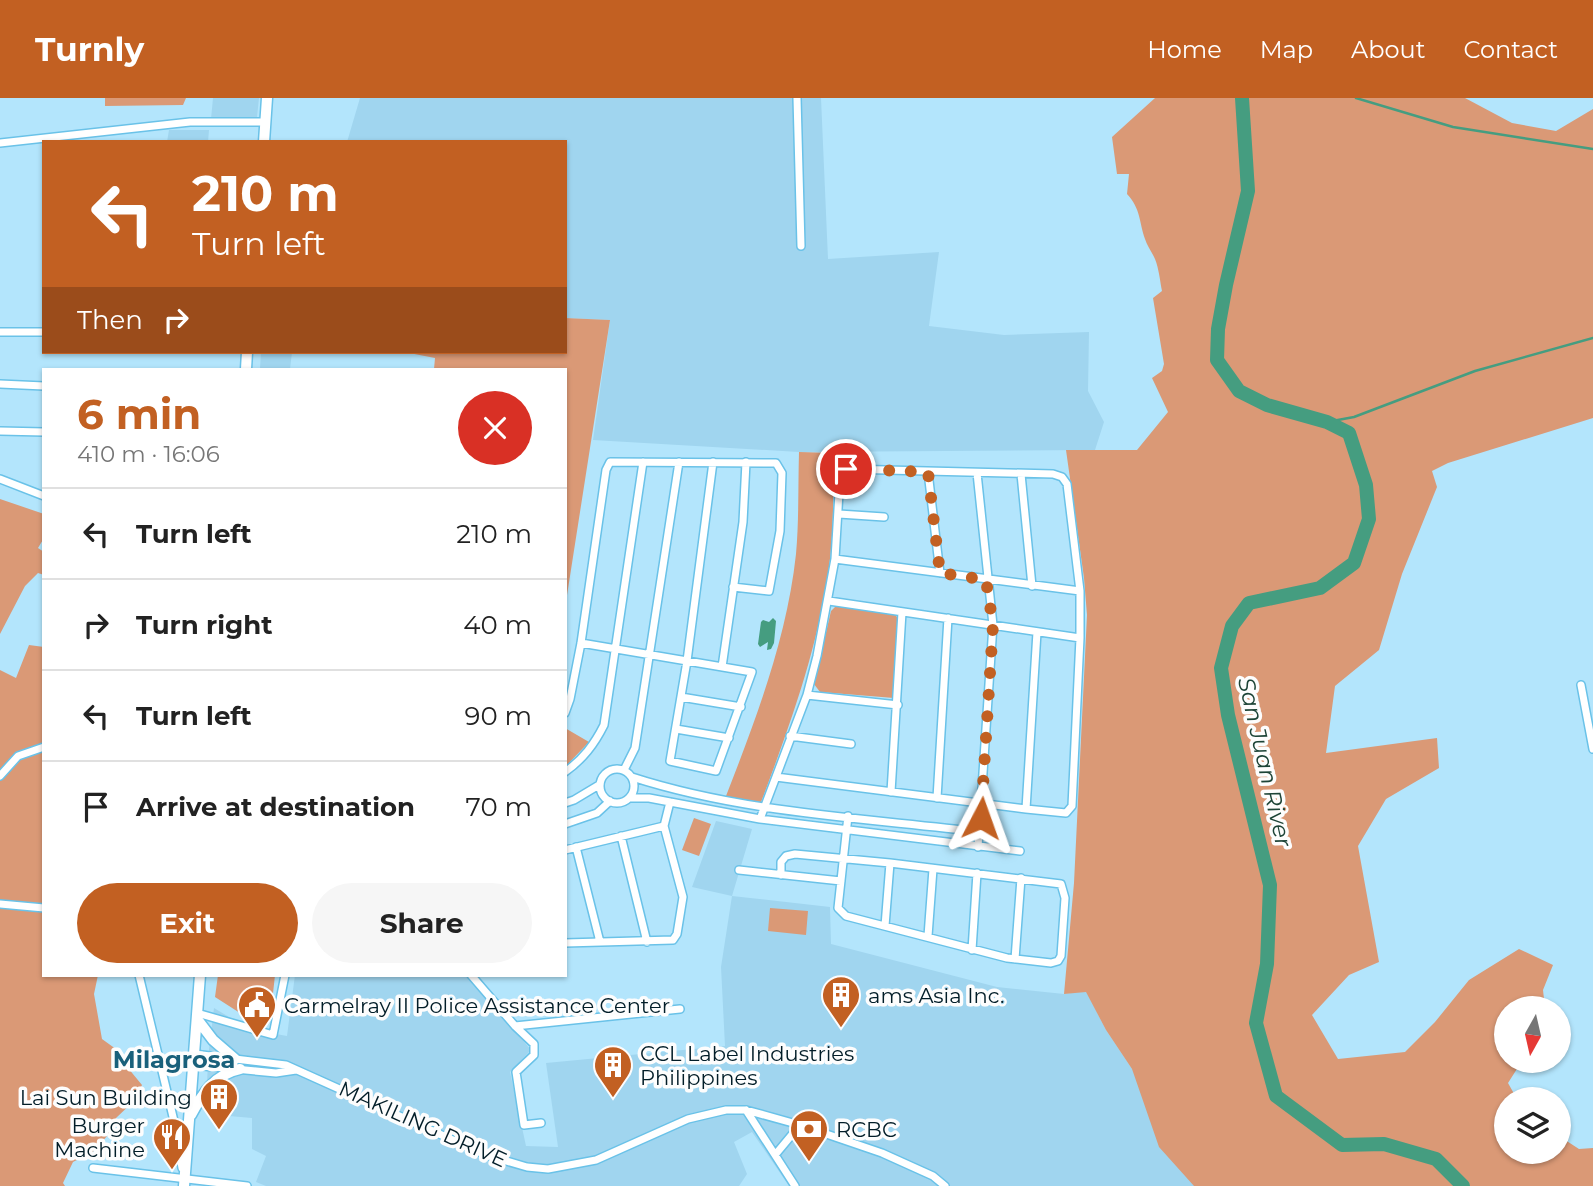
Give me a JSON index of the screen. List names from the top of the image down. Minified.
{"streets":{"street":["MAKILING DRIVE"]},"districts":["Milagrosa"],"water":["San Juan River"],"places":{"building":["ams Asia Inc.","CCL Label Industries Philippines","Lai Sun Building"],"public building":["Carmelray II Police Assistance Center"],"bank":["RCBC"],"restaurant":["Burger Machine"]},"north":"bottom","page":{"header":"Turnly","nav":["Home","Map","About","Contact"],"turn":["210 m","Turn left"],"then":"Then","heading":["6 min","410 m · 16:06"],"list":[{"name":"Turn left","value":"210 m"},{"name":"Turn right","value":"40 m"},{"name":"Turn left","value":"90 m"},{"name":"Arrive at destination","value":"70 m"}],"buttons":["Exit","Share"]}}
